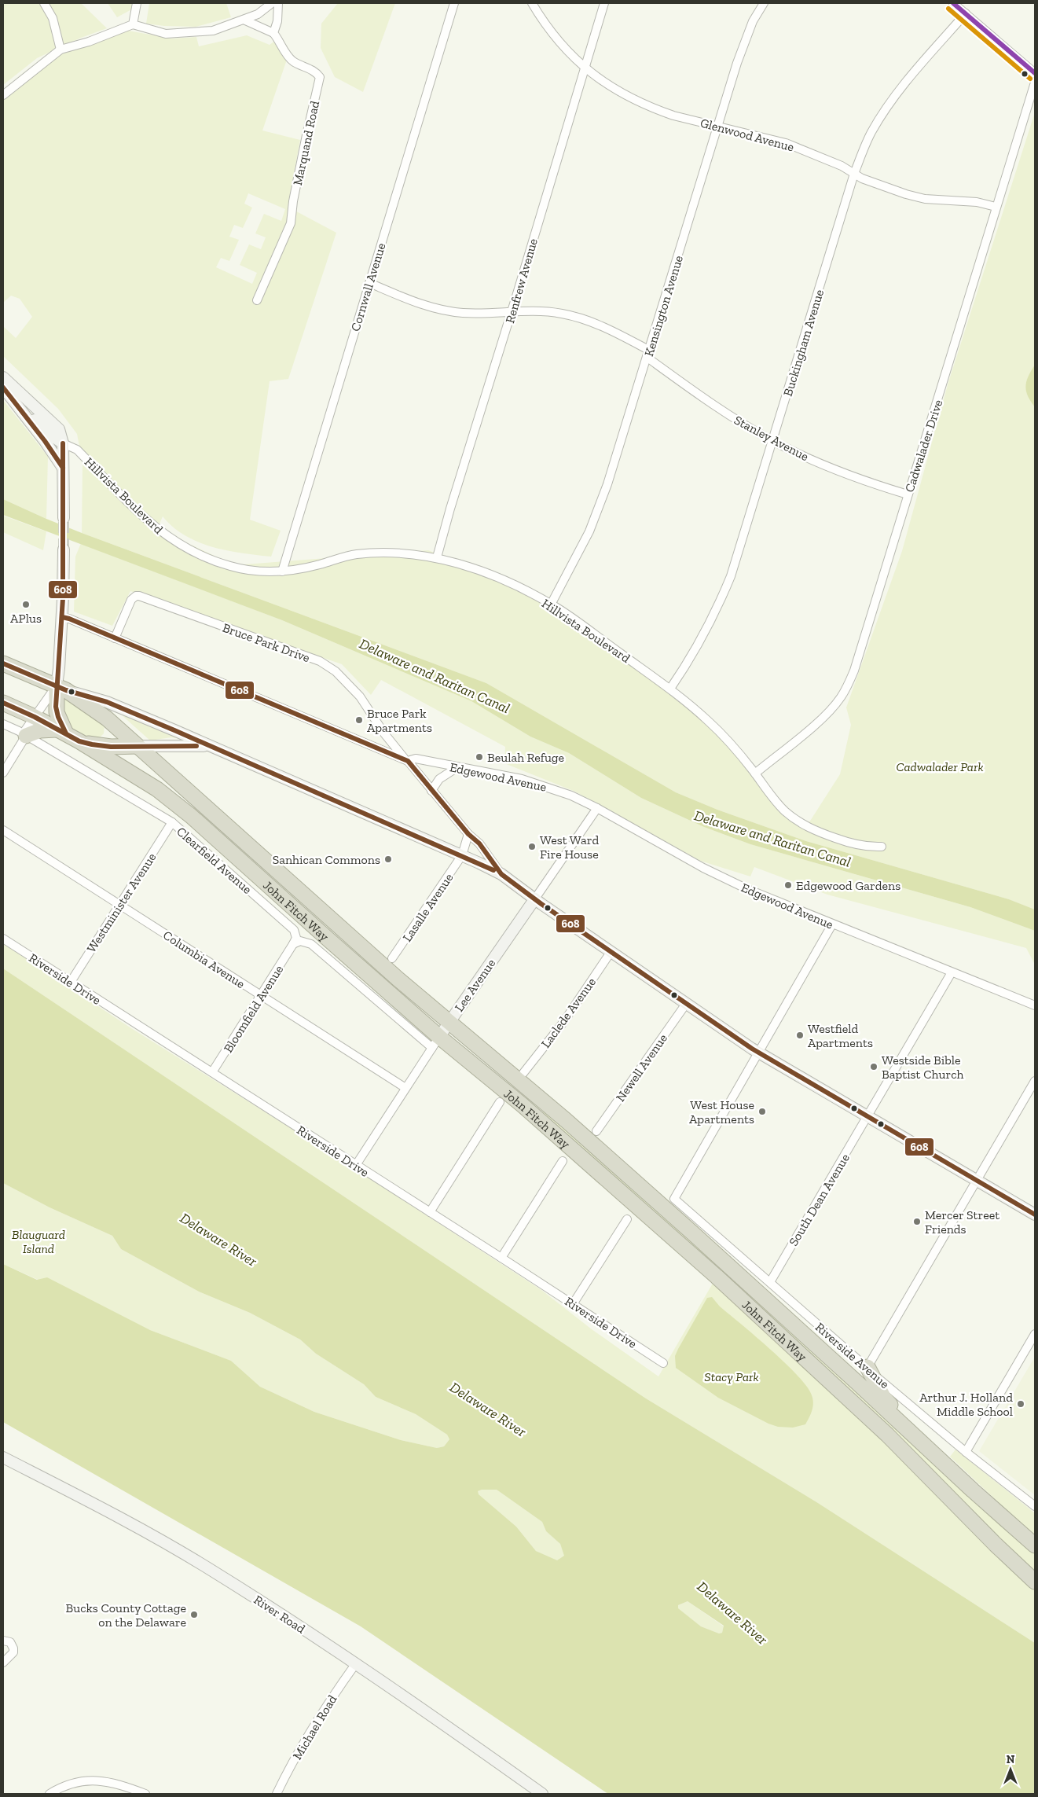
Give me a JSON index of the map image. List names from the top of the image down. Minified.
{"streets":{"highway":["John Fitch Way"],"main road":["Lee Avenue","River Road"],"street":["Glenwood Avenue","Marquand Road","Renfrew Avenue","Cornwall Avenue","Kensington Avenue","Buckingham Avenue","Stanley Avenue","Cadwalader Drive","Hillvista Boulevard","Bruce Park Drive","Edgewood Avenue","Clearfield Avenue","Westminister Avenue","Lasalle Avenue","Columbia Avenue","Riverside Drive","Bloomfield Avenue","Laclede Avenue","Newell Avenue","South Dean Avenue","Riverside Avenue","Michael Road"]},"crossings":[["Glenwood Avenue","Renfrew Avenue"],["Glenwood Avenue","Kensington Avenue"],["Glenwood Avenue","Buckingham Avenue"],["Glenwood Avenue","Cadwalader Drive"],["Renfrew Avenue","Stanley Avenue"],["Renfrew Avenue","Hillvista Boulevard"],["Cornwall Avenue","Stanley Avenue"],["Cornwall Avenue","Hillvista Boulevard"],["Kensington Avenue","Stanley Avenue"],["Kensington Avenue","Hillvista Boulevard"],["Buckingham Avenue","Stanley Avenue"],["Buckingham Avenue","Hillvista Boulevard"],["Stanley Avenue","Cadwalader Drive"],["Cadwalader Drive","Hillvista Boulevard"],["Bruce Park Drive","Edgewood Avenue"],["Bruce Park Drive","Lasalle Avenue"],["Edgewood Avenue","Lee Avenue"],["Edgewood Avenue","South Dean Avenue"],["Clearfield Avenue","Westminister Avenue"],["Clearfield Avenue","Bloomfield Avenue"],["Westminister Avenue","Columbia Avenue"],["Westminister Avenue","Riverside Drive"],["John Fitch Way","Lee Avenue"],["Columbia Avenue","Lee Avenue"],["Columbia Avenue","Bloomfield Avenue"],["Riverside Drive","Lee Avenue"],["Riverside Drive","Bloomfield Avenue"],["South Dean Avenue","Riverside Avenue"],["River Road","Michael Road"]],"water":["Delaware and Raritan Canal","Delaware River"],"parks":["Cadwalader Park","Blauguard Island","Stacy Park"],"places":["APlus","Bruce Park Apartments","Beulah Refuge","West Ward Fire House","Sanhican Commons","Edgewood Gardens","Westfield Apartments","Westside Bible Baptist Church","West House Apartments","Mercer Street Friends","Arthur J. Holland Middle School","Bucks County Cottage on the Delaware"],"lines":["transit line 608"],"north":"top"}
